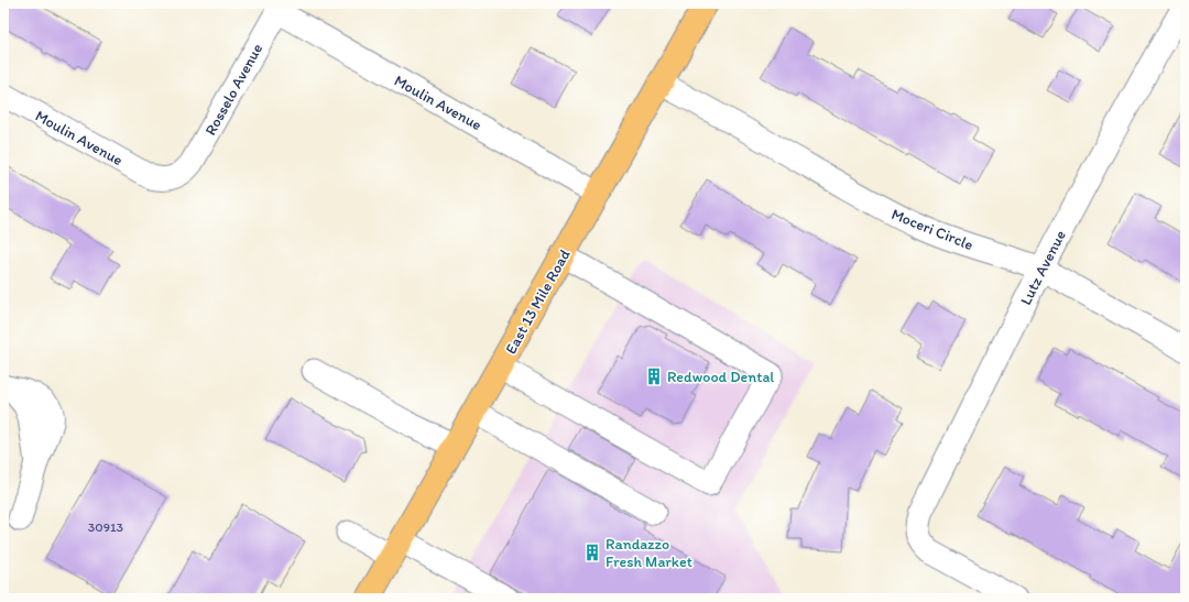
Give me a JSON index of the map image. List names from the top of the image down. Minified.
{"streets":{"main road":["East 13 Mile Road"],"street":["Rosselo Avenue","Moulin Avenue","Moceri Circle","Lutz Avenue"]},"crossings":[["Rosselo Avenue","Moulin Avenue"],["Moulin Avenue","East 13 Mile Road"],["Moceri Circle","Lutz Avenue"],["Moceri Circle","East 13 Mile Road"]],"places":{"building":["Redwood Dental","Randazzo Fresh Market"]},"house_numbers":["30913"]}
